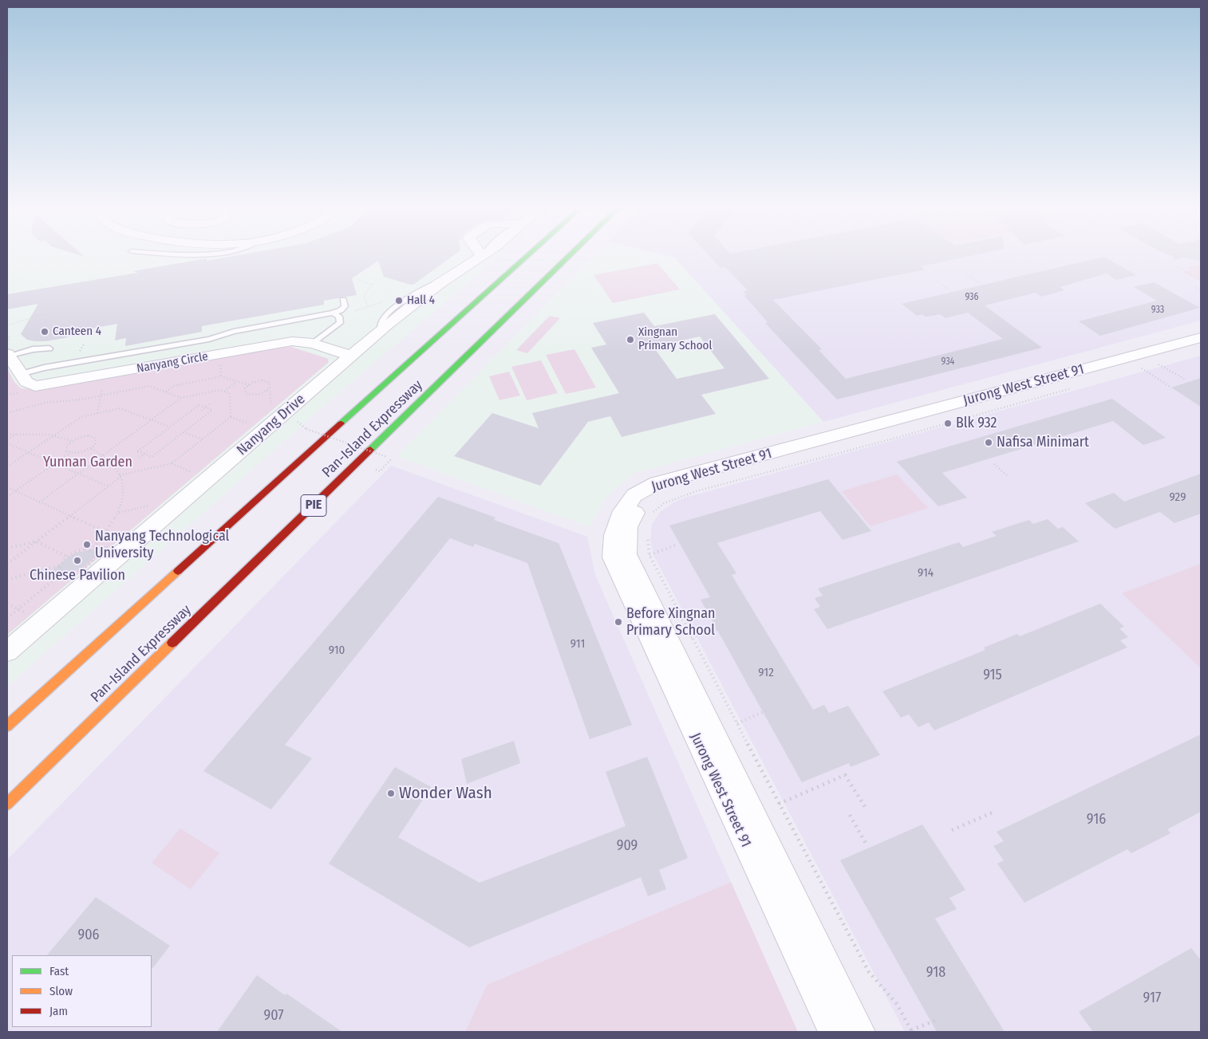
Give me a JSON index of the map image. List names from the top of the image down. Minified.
{"streets":{"highway":["Pan-Island Expressway","PIE"],"street":["Nanyang Circle","Jurong West Street 91","Nanyang Drive"]},"crossings":[["Nanyang Circle","Nanyang Drive"]],"parks":["Yunnan Garden"],"places":["Hall 4","Canteen 4","Xingnan Primary School","Blk 932","Nafisa Minimart","Nanyang Technological University","Chinese Pavilion","Before Xingnan Primary School","Wonder Wash"],"house_numbers":["936","933","934","929","914","911","910","912","915","916","909","906","918","917","907"],"legend":["Fast","Slow","Jam"]}
